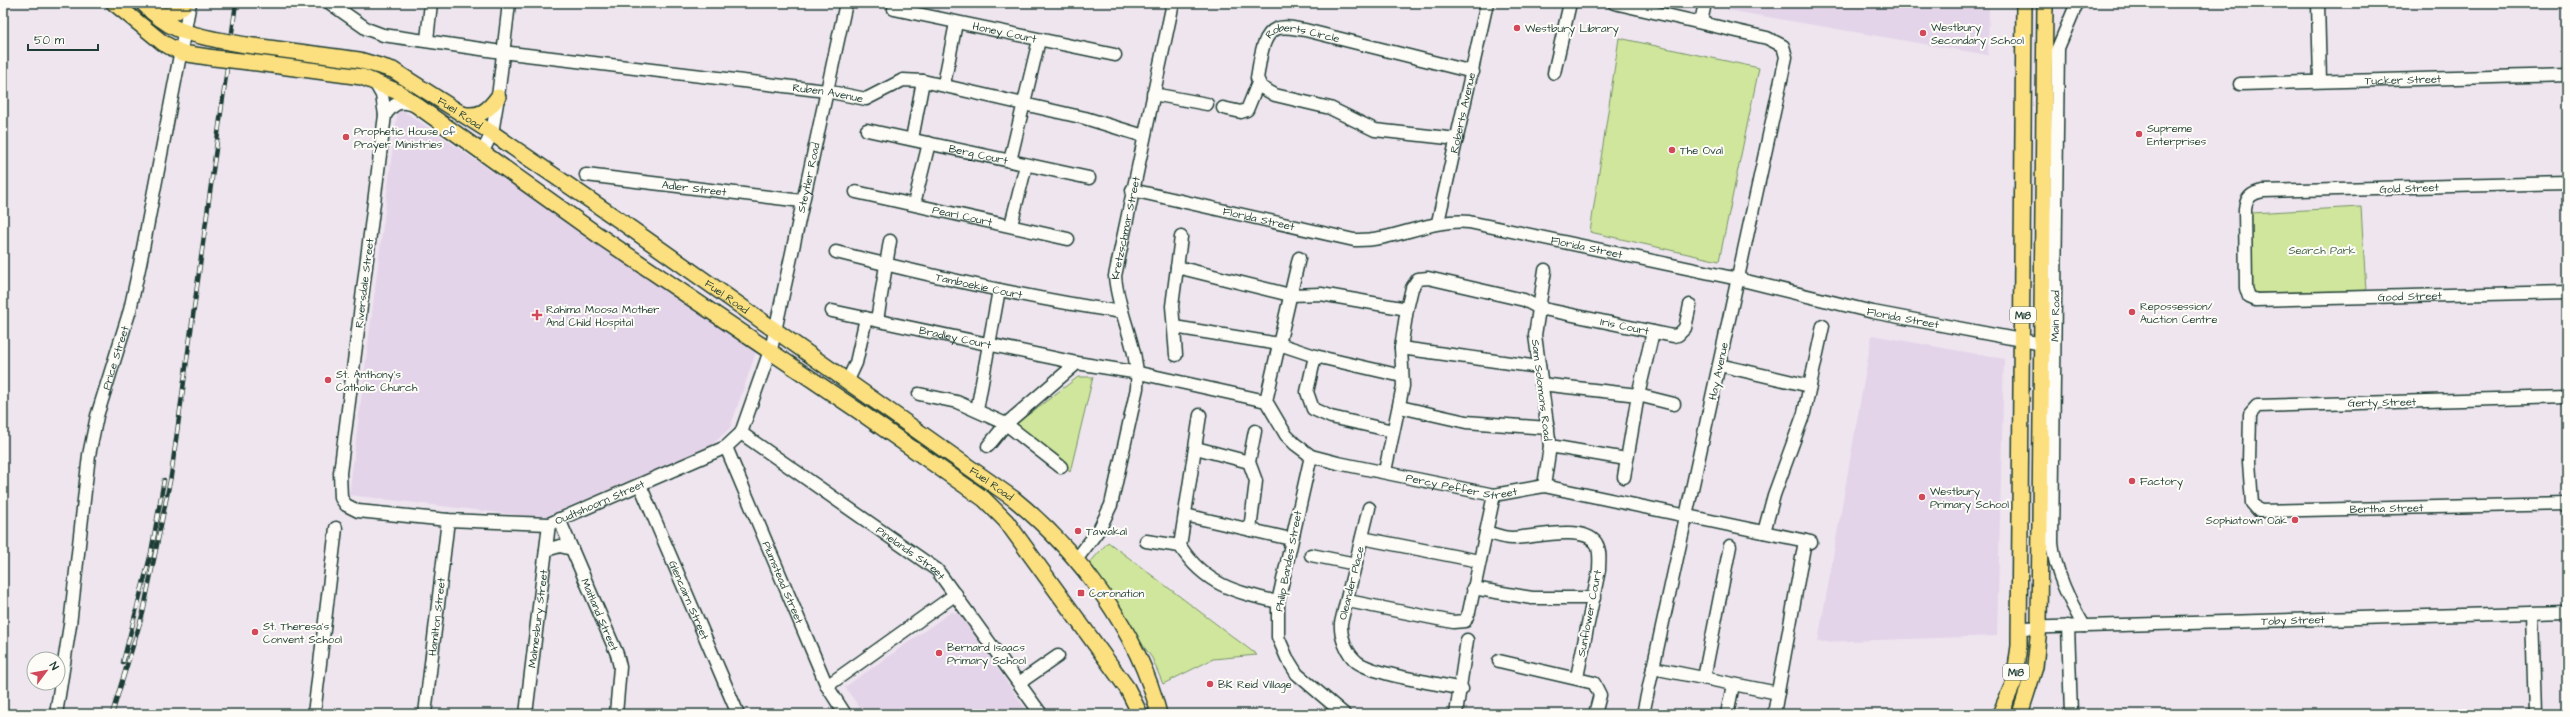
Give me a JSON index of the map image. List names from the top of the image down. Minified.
{"streets":{"main road":["Fuel Road","M18","Main Road"],"street":["Honey Court","Roberts Circle","Tucker Street","Ruben Avenue","Roberts Avenue","Berg Court","Steytler Road","Adler Street","Gold Street","Pearl Court","Florida Street","Kretzschmar Street","Riversdale Street","Tamboekie Court","Good Street","Iris Court","Bradley Court","Price Street","Hay Avenue","Sam Solomons Road","Gerty Street","Percy Peffer Street","Oudtshoorn Street","Bertha Street","Pinelands Street","Philip Bandes Street","Plumstead Street","Oleander Place","Glencairn Street","Sunflower Court","Maitland Street","Hamilton Street","Malmesbury Street","Toby Street"]},"crossings":[["Roberts Circle","Roberts Avenue"],["Ruben Avenue","Steytler Road"],["Ruben Avenue","Kretzschmar Street"],["Fuel Road","Steytler Road"],["Fuel Road","Kretzschmar Street"],["Fuel Road","Riversdale Street"],["Fuel Road","Price Street"],["Fuel Road","Oudtshoorn Street"],["Roberts Avenue","Florida Street"],["Steytler Road","Adler Street"],["Steytler Road","Oudtshoorn Street"],["Gold Street","Good Street"],["Florida Street","Kretzschmar Street"],["Florida Street","M18"],["Florida Street","Main Road"],["Florida Street","Hay Avenue"],["Kretzschmar Street","Tamboekie Court"],["Kretzschmar Street","Bradley Court"],["Riversdale Street","Oudtshoorn Street"],["M18","Main Road"],["M18","Toby Street"],["Main Road","Toby Street"],["Iris Court","Sam Solomons Road"],["Iris Court","Percy Peffer Street"],["Hay Avenue","Percy Peffer Street"],["Sam Solomons Road","Percy Peffer Street"],["Gerty Street","Bertha Street"],["Percy Peffer Street","Philip Bandes Street"],["Oudtshoorn Street","Pinelands Street"],["Oudtshoorn Street","Plumstead Street"],["Oudtshoorn Street","Glencairn Street"],["Oudtshoorn Street","Maitland Street"],["Oudtshoorn Street","Hamilton Street"],["Oudtshoorn Street","Malmesbury Street"],["Maitland Street","Malmesbury Street"]],"parks":["Search Park"],"places":{"other":["Westbury Library","Westbury Secondary School","Supreme Enterprises","Prophetic House of Prayer Ministries","The Oval","Repossession/ Auction Centre","St. Anthony's Catholic Church","Factory","Westbury Primary School","Sophiatown Oak","Tawakal","St. Theresa's Convent School","Bernard Isaacs Primary School","BK Reid Village"],"health":["Rahima Moosa Mother And Child Hospital"],"transit":["Coronation"]},"scale_bar":"50 m","north":"top right"}
